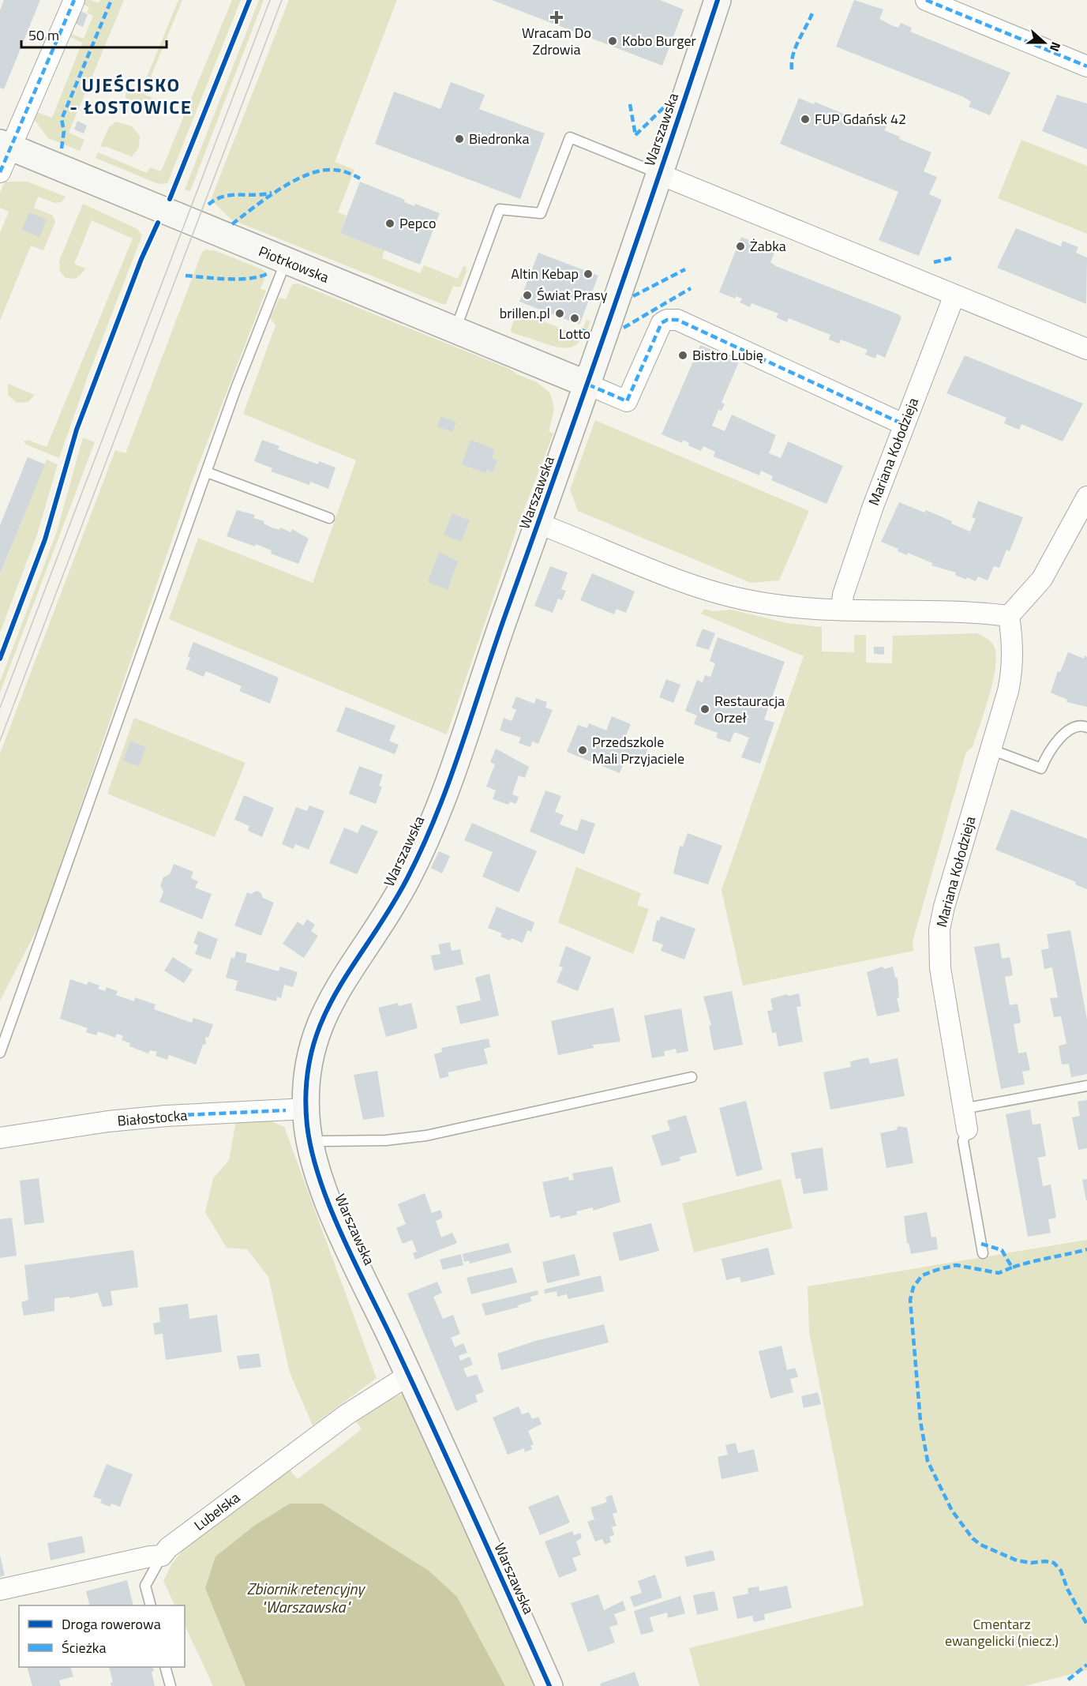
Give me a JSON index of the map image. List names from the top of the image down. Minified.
{"streets":{"street":["Warszawska","Piotrkowska","Mariana Kołodzieja","Białostocka","Lubelska"]},"crossings":[["Warszawska","Piotrkowska"],["Warszawska","Białostocka"],["Warszawska","Lubelska"]],"districts":["UJEŚCISKO - ŁOSTOWICE"],"water":["Zbiornik retencyjny \"Warszawska\""],"parks":["Cmentarz ewangelicki (niecz.)"],"places":{"health":["Wracam Do Zdrowia"],"other":["Kobo Burger","FUP Gdańsk 42","Biedronka","Pepco","Żabka","Altin Kebap","Świat Prasy","brillen.pl","Lotto","Bistro Lubię","Restauracja Orzeł","Przedszkole Mali Przyjaciele"]},"legend":["Droga rowerowa","Ścieżka"],"scale_bar":"50 m","north":"right"}
